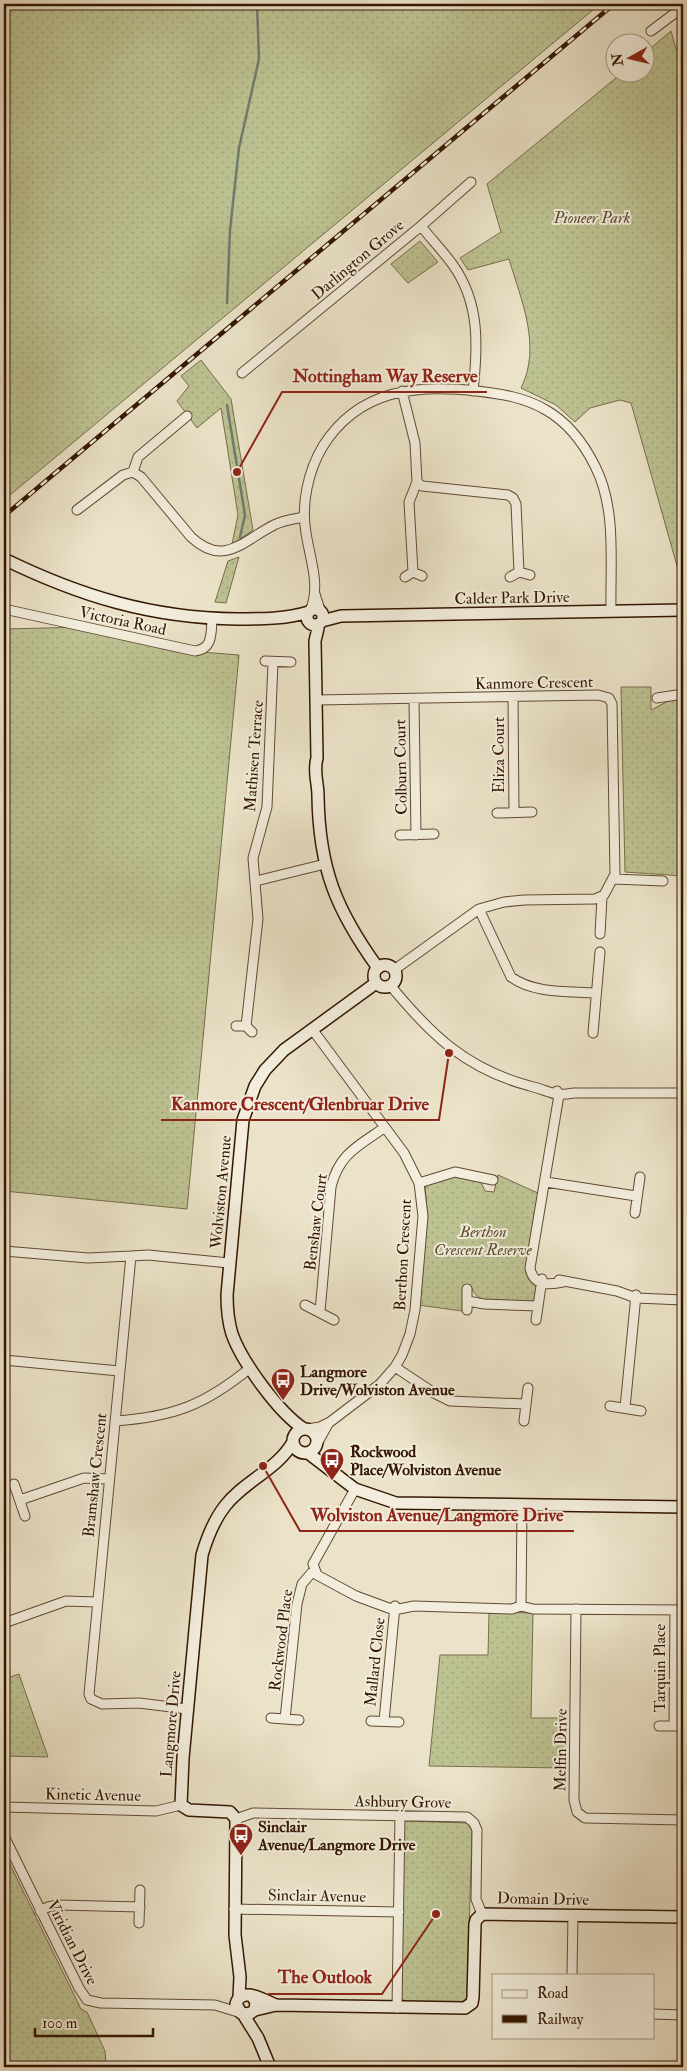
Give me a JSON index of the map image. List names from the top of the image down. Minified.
{"streets":{"street":["Darlington Grove","Calder Park Drive","Victoria Road","Kanmore Crescent","Eliza Court","Mathisen Terrace","Colburn Court","Wolviston Avenue","Benshaw Court","Berthon Crescent","Bramshaw Crescent","Rockwood Place","Mallard Close","Tarquin Place","Langmore Drive","Melfin Drive","Kinetic Avenue","Ashbury Grove","Sinclair Avenue","Domain Drive","Viridian Drive"]},"crossings":[["Calder Park Drive","Victoria Road"],["Kanmore Crescent","Eliza Court"],["Kanmore Crescent","Colburn Court"],["Wolviston Avenue","Berthon Crescent"],["Wolviston Avenue","Langmore Drive"],["Benshaw Court","Berthon Crescent"],["Berthon Crescent","Langmore Drive"],["Bramshaw Crescent","Langmore Drive"],["Langmore Drive","Kinetic Avenue"],["Ashbury Grove","Domain Drive"],["Domain Drive","Viridian Drive"]],"parks":["Pioneer Park","Berthon Crescent Reserve"],"places":{"other":["Nottingham Way Reserve","Kanmore Crescent/Glenbruar Drive","Wolviston Avenue/Langmore Drive","The Outlook"],"bus stop":["Langmore Drive/Wolviston Avenue","Rockwood Place/Wolviston Avenue","Sinclair Avenue/Langmore Drive"]},"legend":["Road","Railway"],"scale_bar":"100 m","north":"left"}
